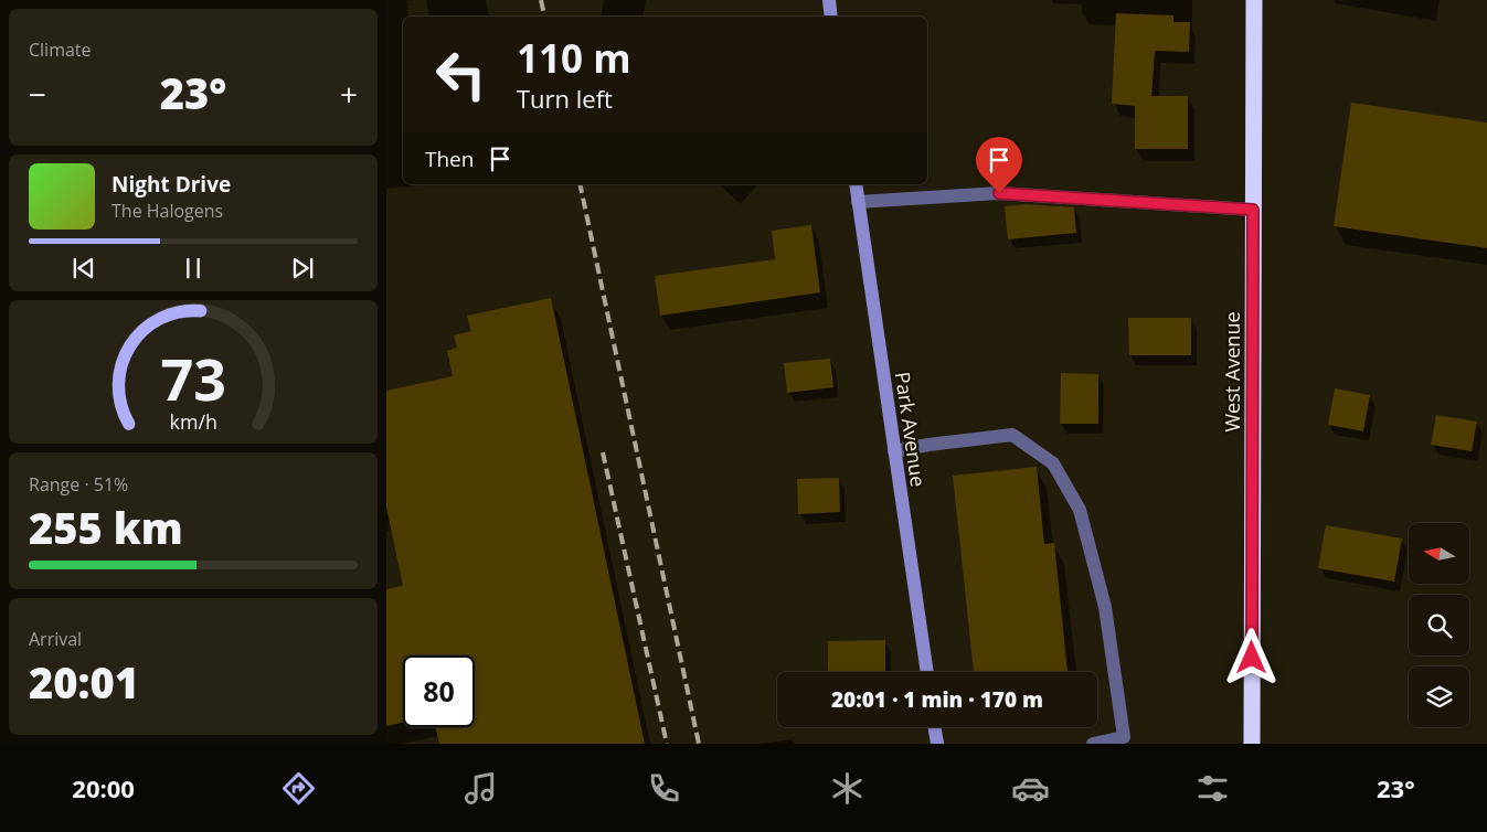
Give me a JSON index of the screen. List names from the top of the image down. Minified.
{"streets":{"highway":["West Avenue"],"main road":["Park Avenue"]},"north":"left","page":{"tile":["Climate",["Range · 51%","255 km"],["Arrival","20:01"]],"turn":["110 m","Turn left"],"heat":["−","23°","+"],"then":"Then","song":["Night Drive","The Halogens"],"limit":"80","trip":"20:01 · 1 min · 170 m","tabs":["20:00","23°"],"gauge":["73","km/h"]}}
